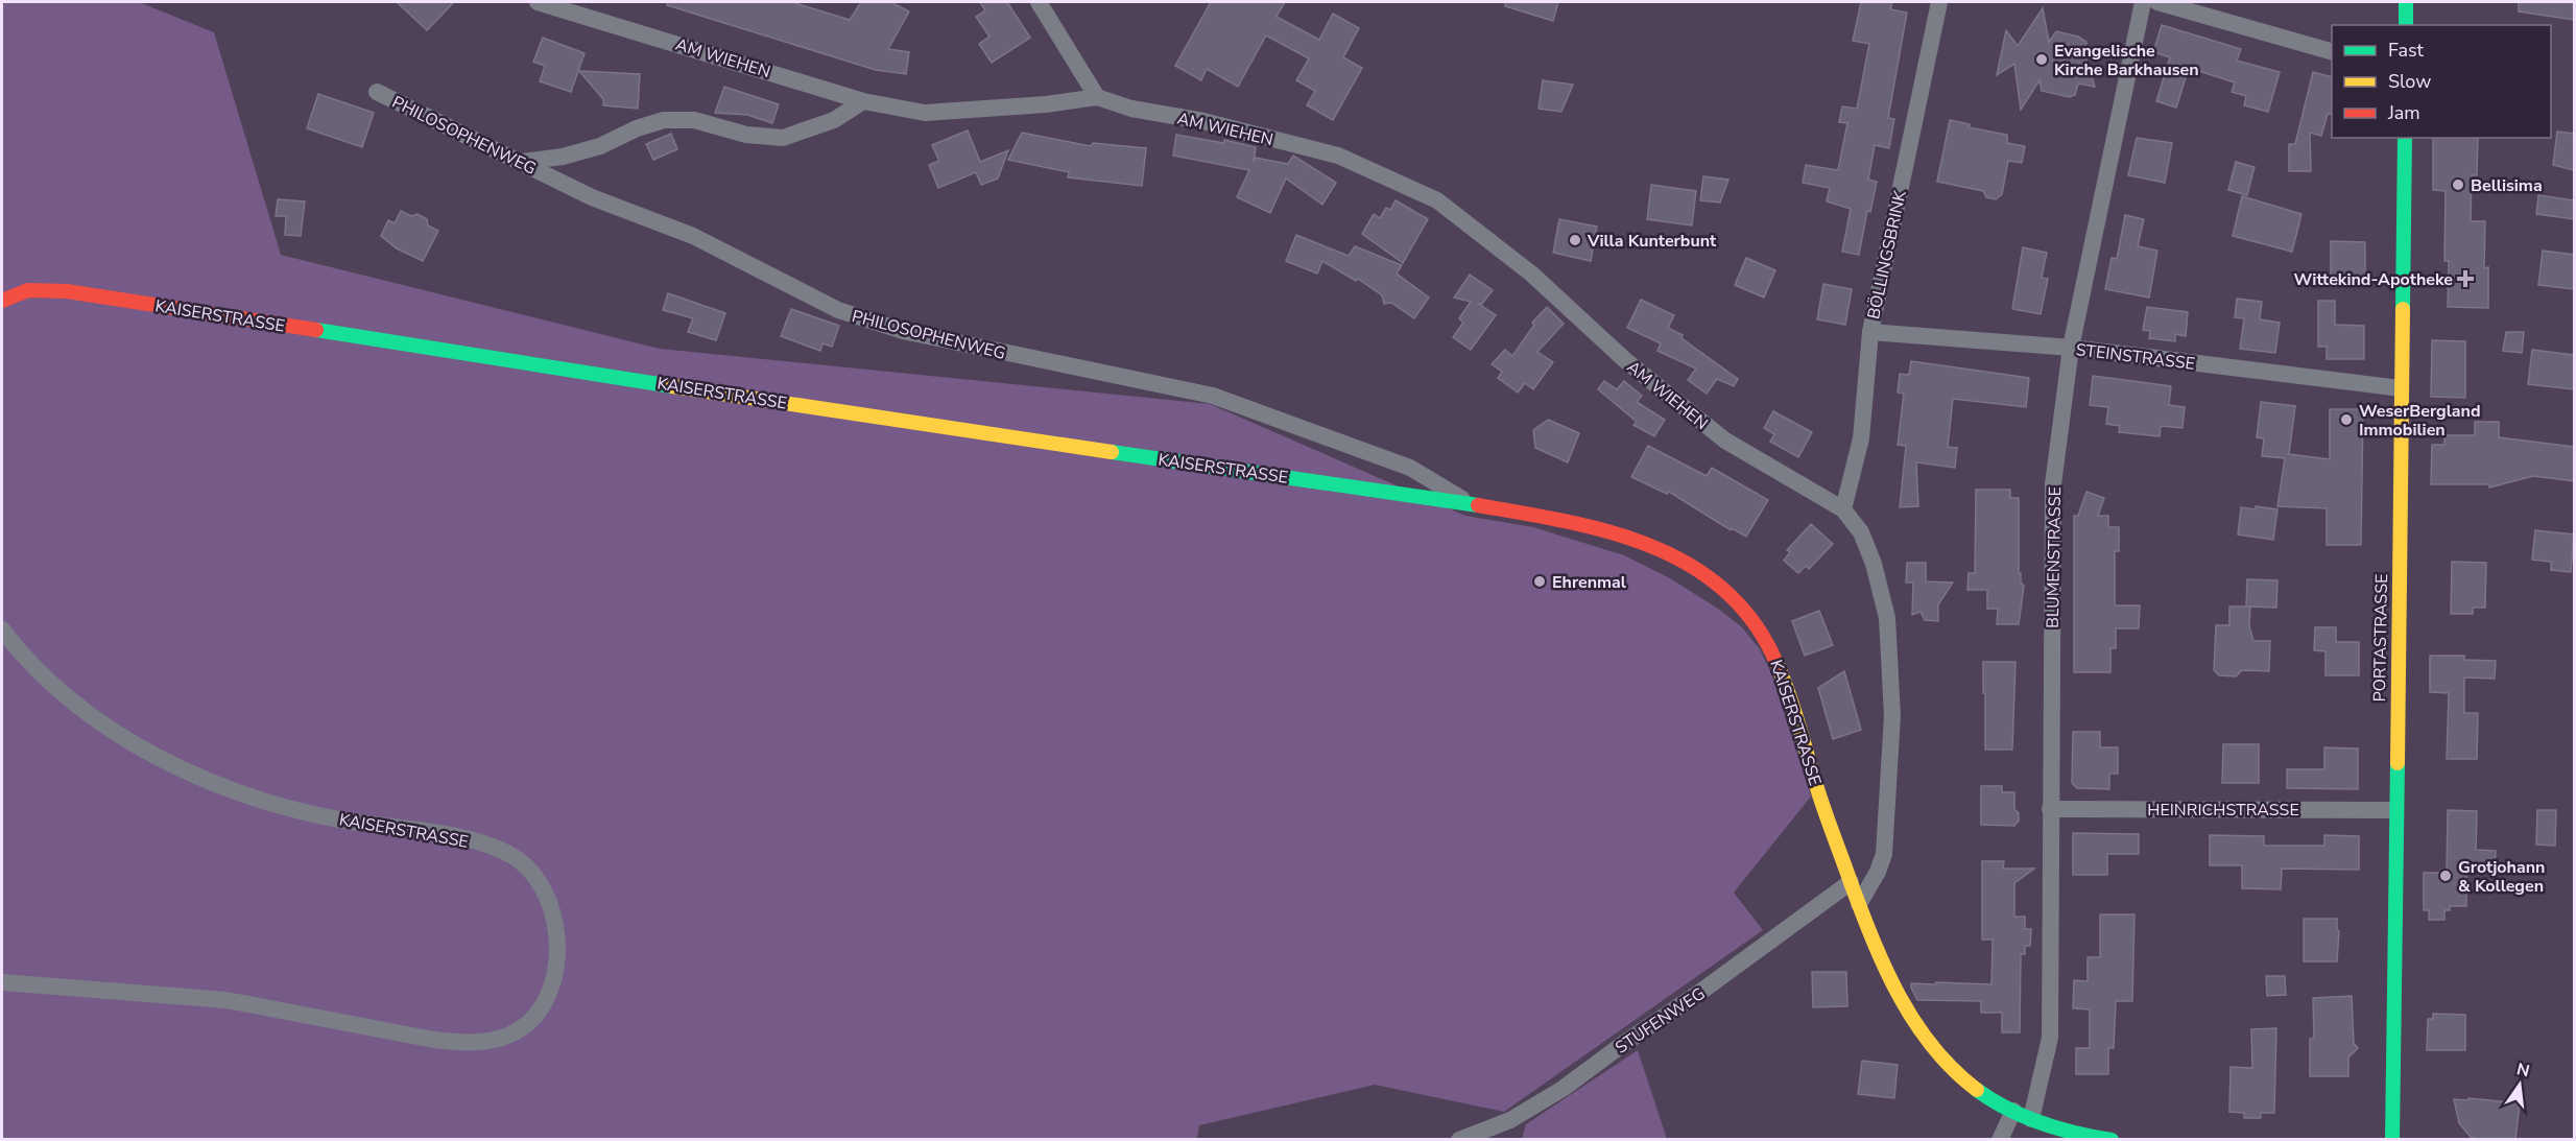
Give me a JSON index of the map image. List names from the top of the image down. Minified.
{"streets":{"street":["AM WIEHEN","PHILOSOPHENWEG","BÖLLINGSBRINK","KAISERSTRASSE","STEINSTRASSE","BLUMENSTRASSE","PORTASTRASSE","HEINRICHSTRASSE","STUFENWEG"]},"crossings":[["AM WIEHEN","BÖLLINGSBRINK"],["AM WIEHEN","KAISERSTRASSE"],["PHILOSOPHENWEG","KAISERSTRASSE"],["BÖLLINGSBRINK","STEINSTRASSE"],["KAISERSTRASSE","BLUMENSTRASSE"],["KAISERSTRASSE","STUFENWEG"],["STEINSTRASSE","BLUMENSTRASSE"],["STEINSTRASSE","PORTASTRASSE"],["BLUMENSTRASSE","HEINRICHSTRASSE"],["PORTASTRASSE","HEINRICHSTRASSE"]],"places":{"other":["Evangelische Kirche Barkhausen","Bellisima","Villa Kunterbunt","WeserBergland Immobilien","Ehrenmal","Grotjohann & Kollegen"],"health":["Wittekind-Apotheke"]},"legend":["Fast","Slow","Jam"],"north":"top"}
